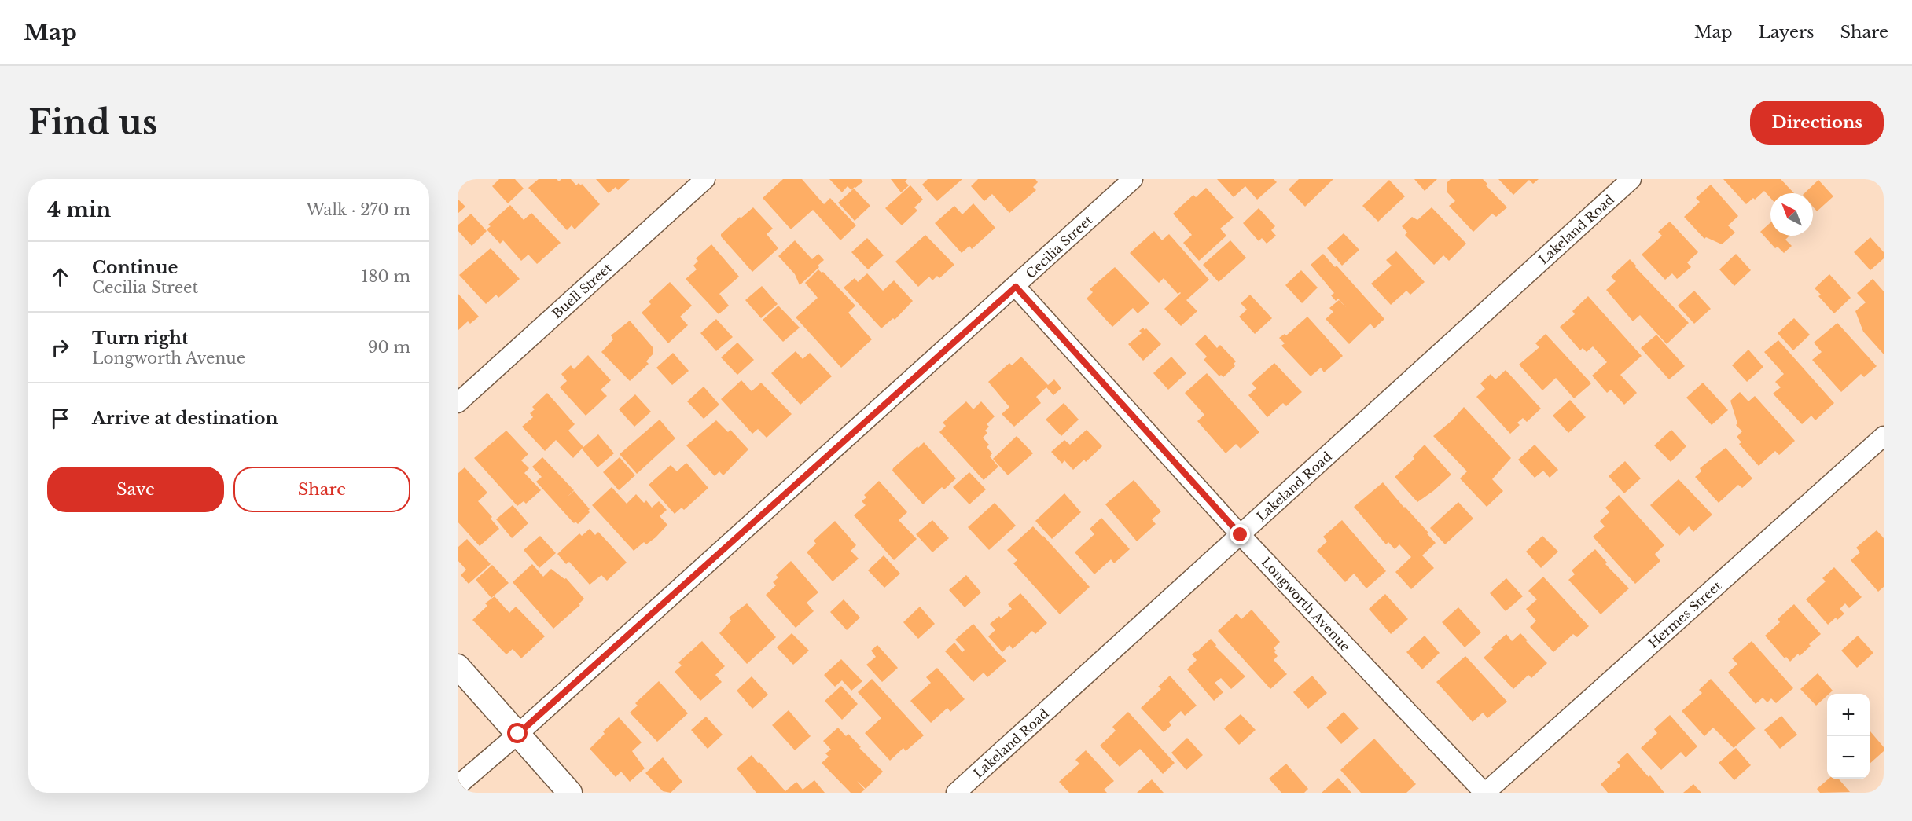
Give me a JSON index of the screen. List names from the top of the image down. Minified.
{"streets":{"street":["Lakeland Road","Cecilia Street","Buell Street","Longworth Avenue","Hermes Street"]},"crossings":[["Lakeland Road","Longworth Avenue"],["Cecilia Street","Longworth Avenue"],["Longworth Avenue","Hermes Street"]],"north":"top left","page":{"header":"Map","nav":["Map","Layers","Share"],"buttons":["Directions",["Save","Share"]],"title":"Find us","heading":["4 min","Walk · 270 m"],"list":[["Continue","Cecilia Street","180 m"],["Turn right","Longworth Avenue","90 m"],"Arrive at destination"],"map_buttons":["+","−"]}}
